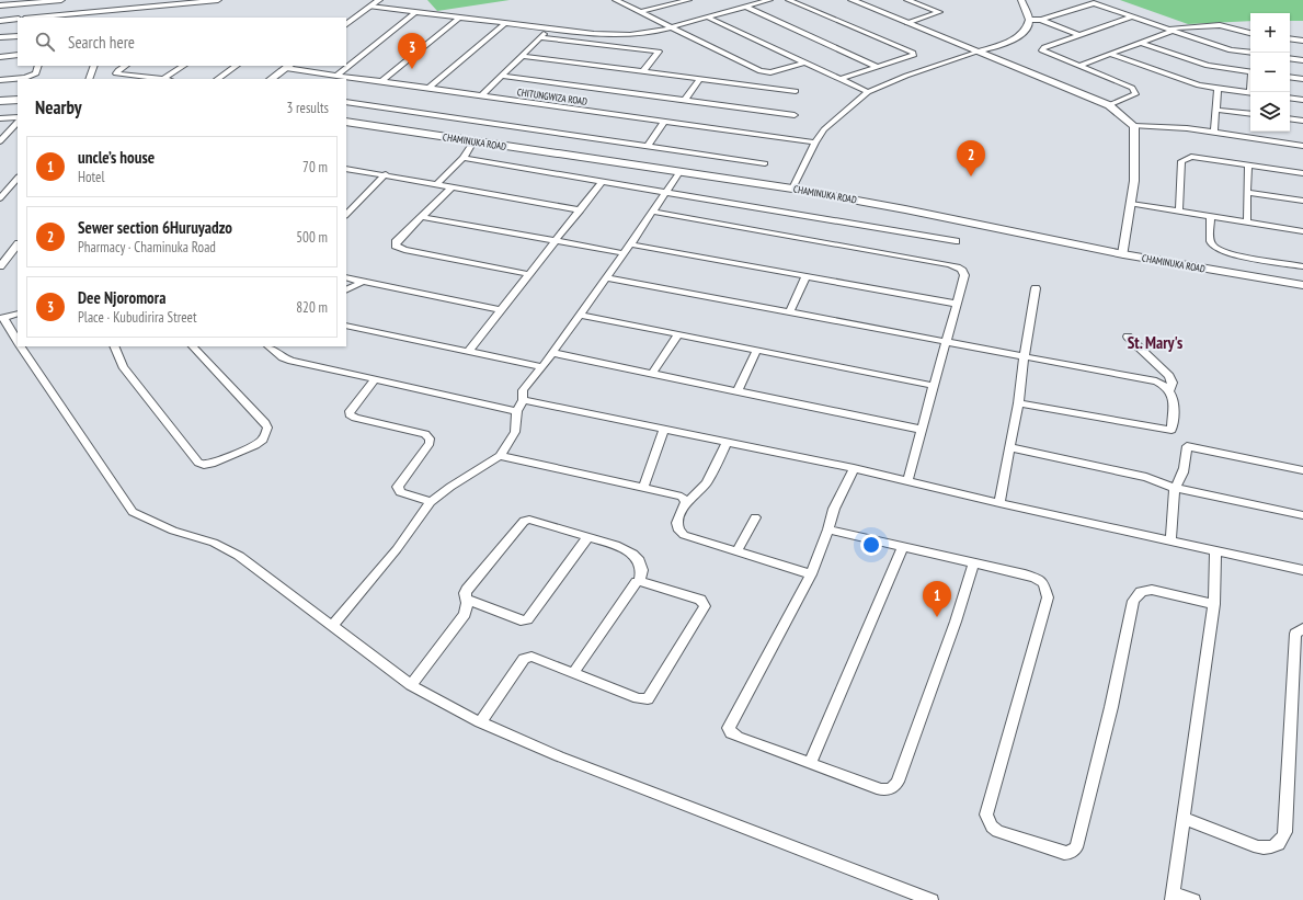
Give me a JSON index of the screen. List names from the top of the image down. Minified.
{"streets":{"main road":["CHAMINUKA ROAD"],"street":["CHITUNGWIZA ROAD"]},"districts":["St. Mary's"],"page":{"map_buttons":["+","−"],"search":"Search here","pins":["3","2","1"],"heading":["Nearby","3 results"],"list":[{"mark":"1","name":"uncle’s house","note":"Hotel","value":"70 m"},{"mark":"2","name":"Sewer section 6Huruyadzo","note":"Pharmacy · Chaminuka Road","value":"500 m"},{"mark":"3","name":"Dee Njoromora","note":"Place · Kubudirira Street","value":"820 m"}]}}
